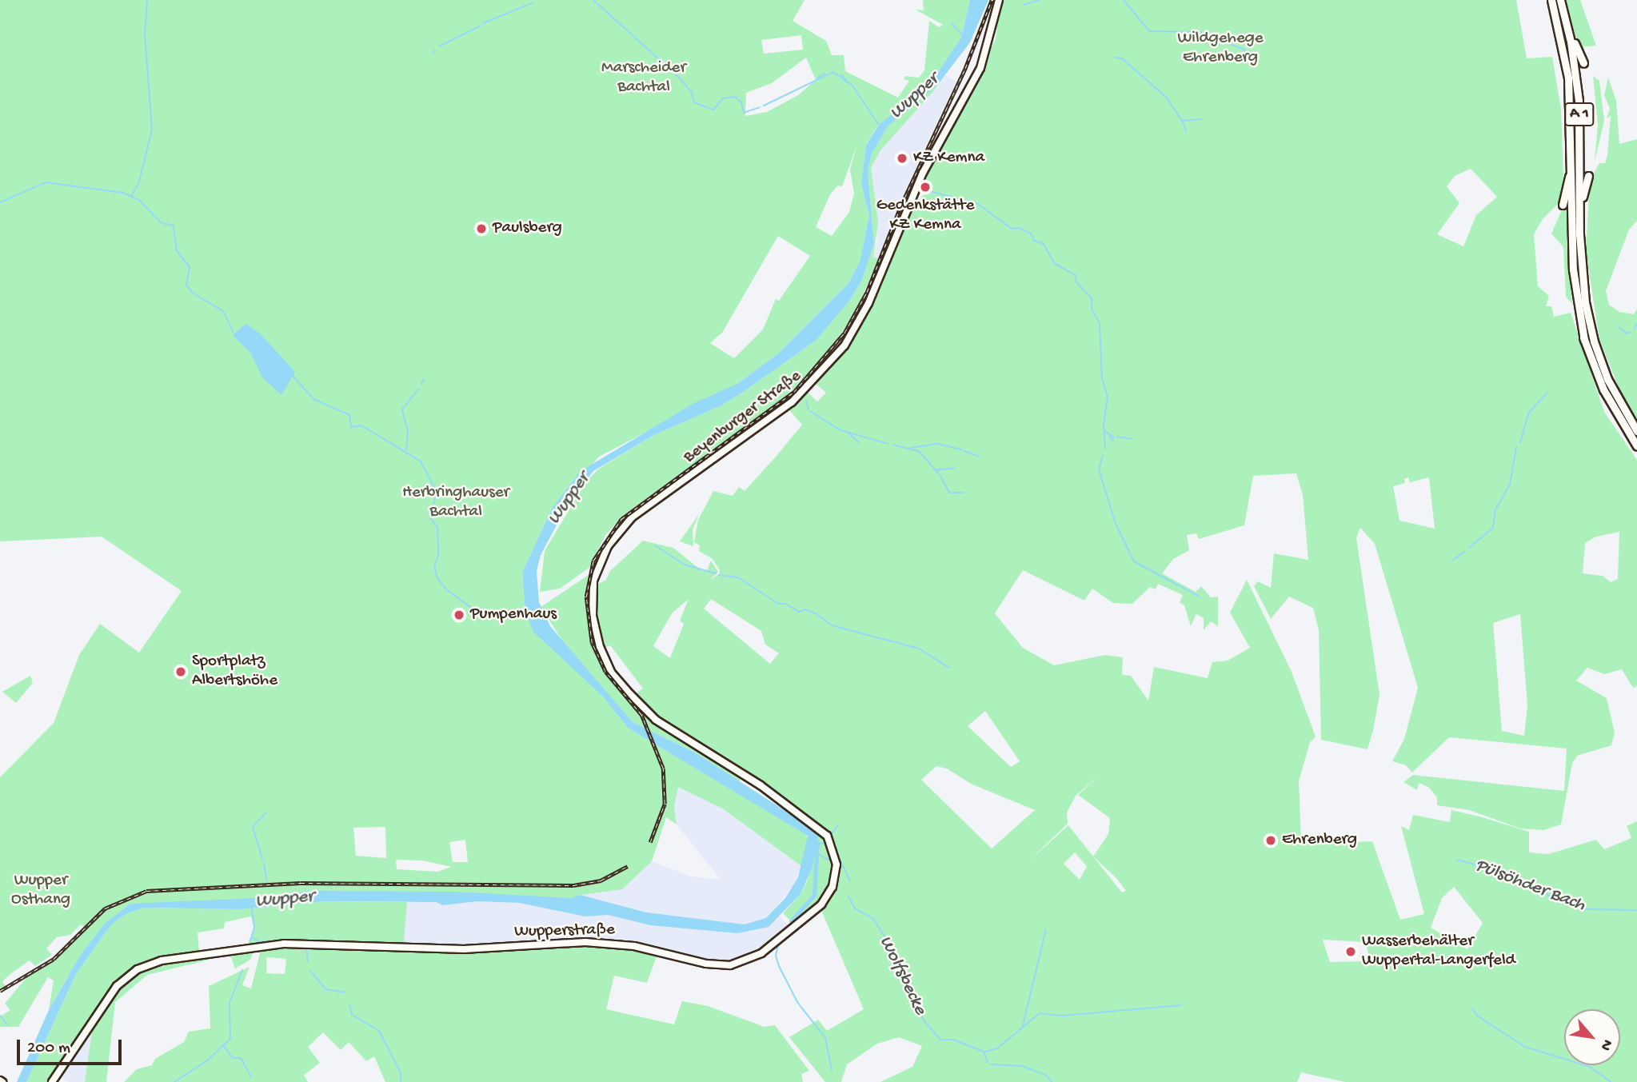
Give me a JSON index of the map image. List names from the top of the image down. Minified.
{"streets":{"highway":["A 1"],"main road":["Beyenburger Straße","Wupperstraße"]},"crossings":[["Beyenburger Straße","Wupperstraße"]],"water":["Wupper","Pülsöhder Bach","Wolfsbecke"],"parks":["Wildgehege Ehrenberg","Marscheider Bachtal","Herbringhauser Bachtal","Wupper Osthang"],"places":["KZ Kemna","Gedenkstätte KZ Kemna","Paulsberg","Pumpenhaus","Sportplatz Albertshöhe","Ehrenberg","Wasserbehälter Wuppertal-Langerfeld"],"scale_bar":"200 m","north":"bottom right"}
